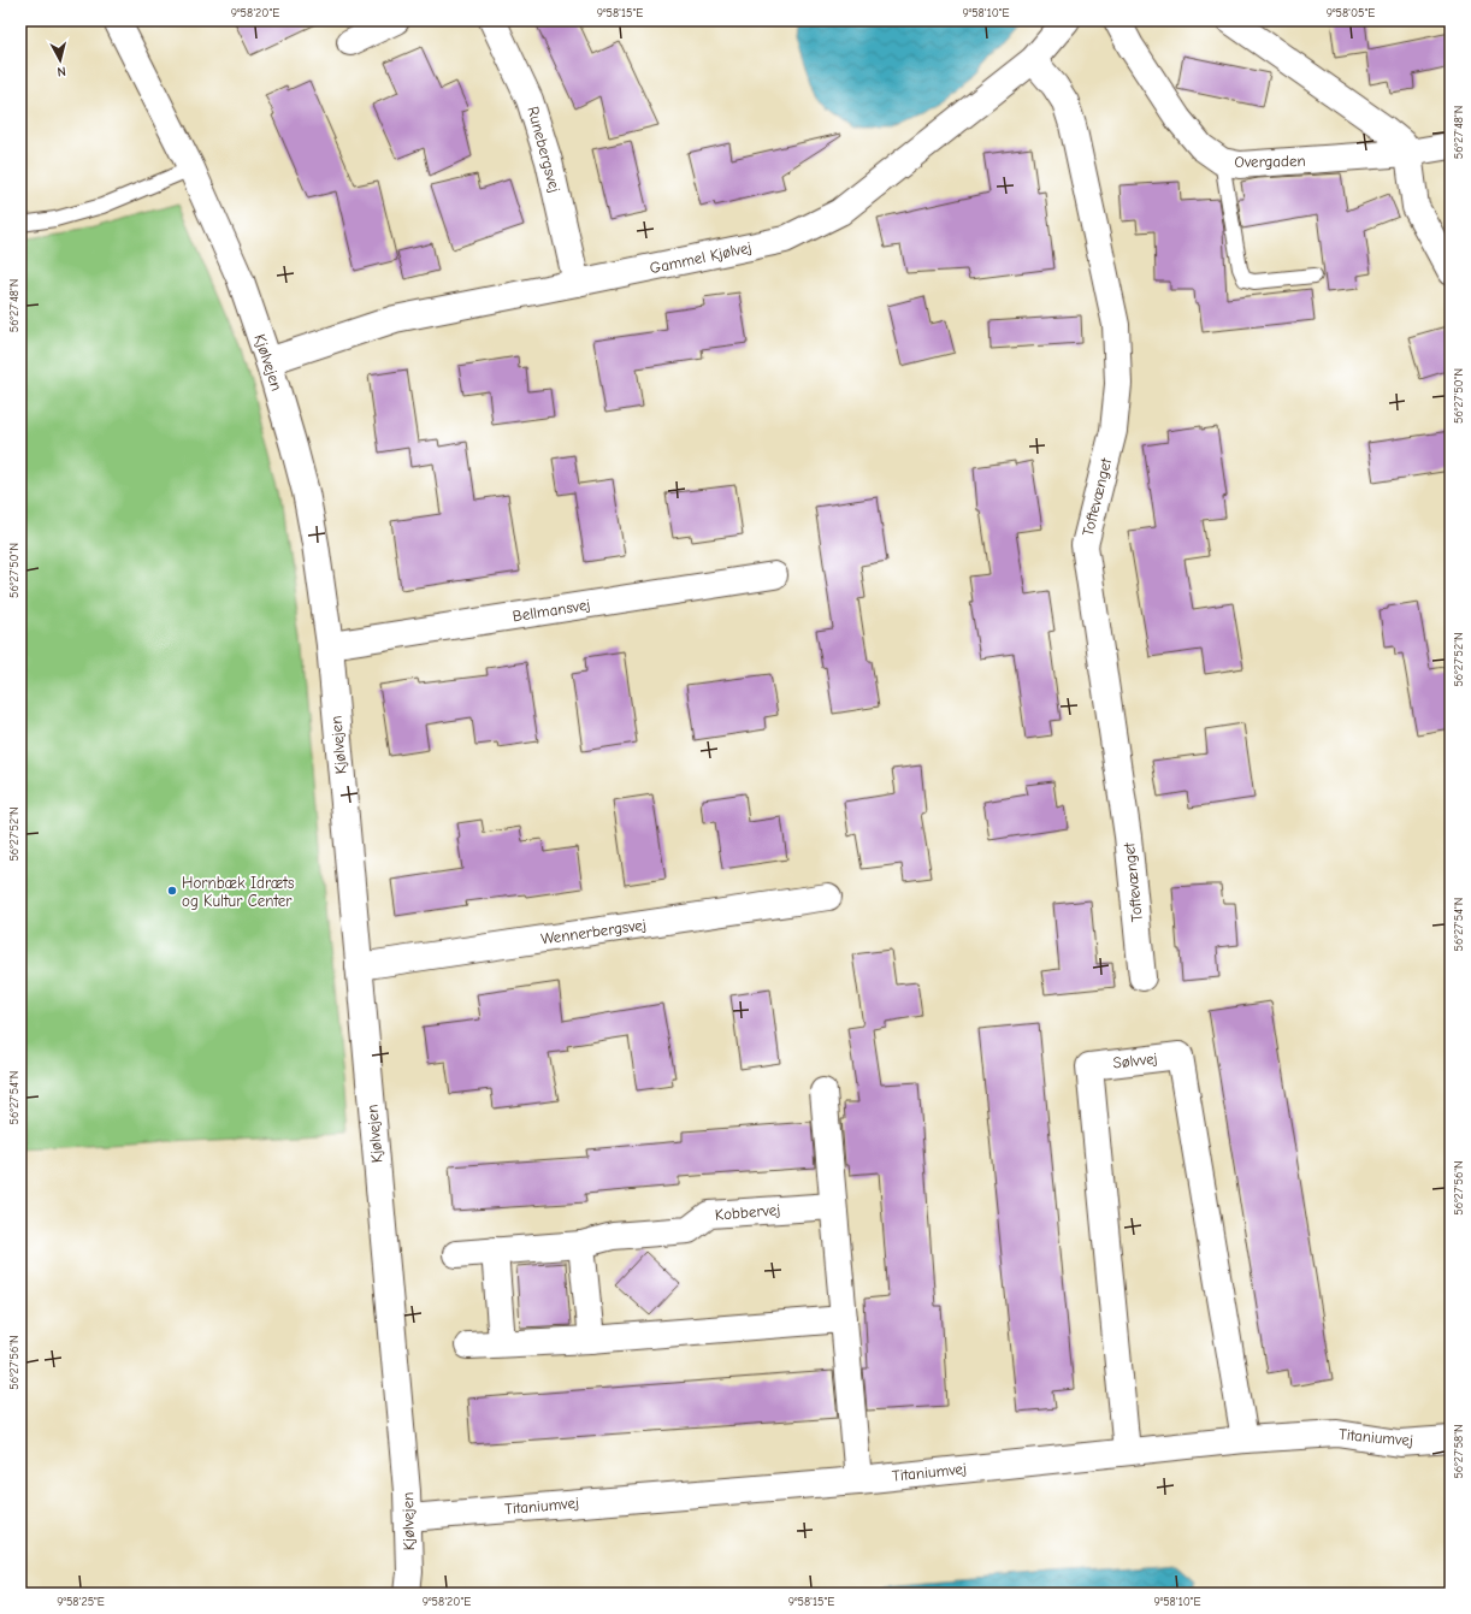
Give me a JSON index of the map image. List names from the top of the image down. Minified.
{"streets":{"street":["Runebergsvej","Overgaden","Gammel Kjølvej","Kjølvejen","Toftevænget","Bellmansvej","Wennerbergsvej","Sølvvej","Kobbervej","Titaniumvej"]},"crossings":[["Runebergsvej","Gammel Kjølvej"],["Gammel Kjølvej","Kjølvejen"],["Gammel Kjølvej","Toftevænget"],["Kjølvejen","Bellmansvej"],["Kjølvejen","Wennerbergsvej"],["Kjølvejen","Titaniumvej"],["Sølvvej","Titaniumvej"]],"places":["Hornbæk Idræts og Kultur Center"],"north":"bottom","coordinates":["9°58'20\"E","9°58'15\"E","9°58'10\"E","9°58'05\"E","56°27'48\"N","56°27'50\"N","56°27'52\"N","56°27'54\"N","56°27'56\"N","56°27'58\"N","9°58'25\"E"]}
